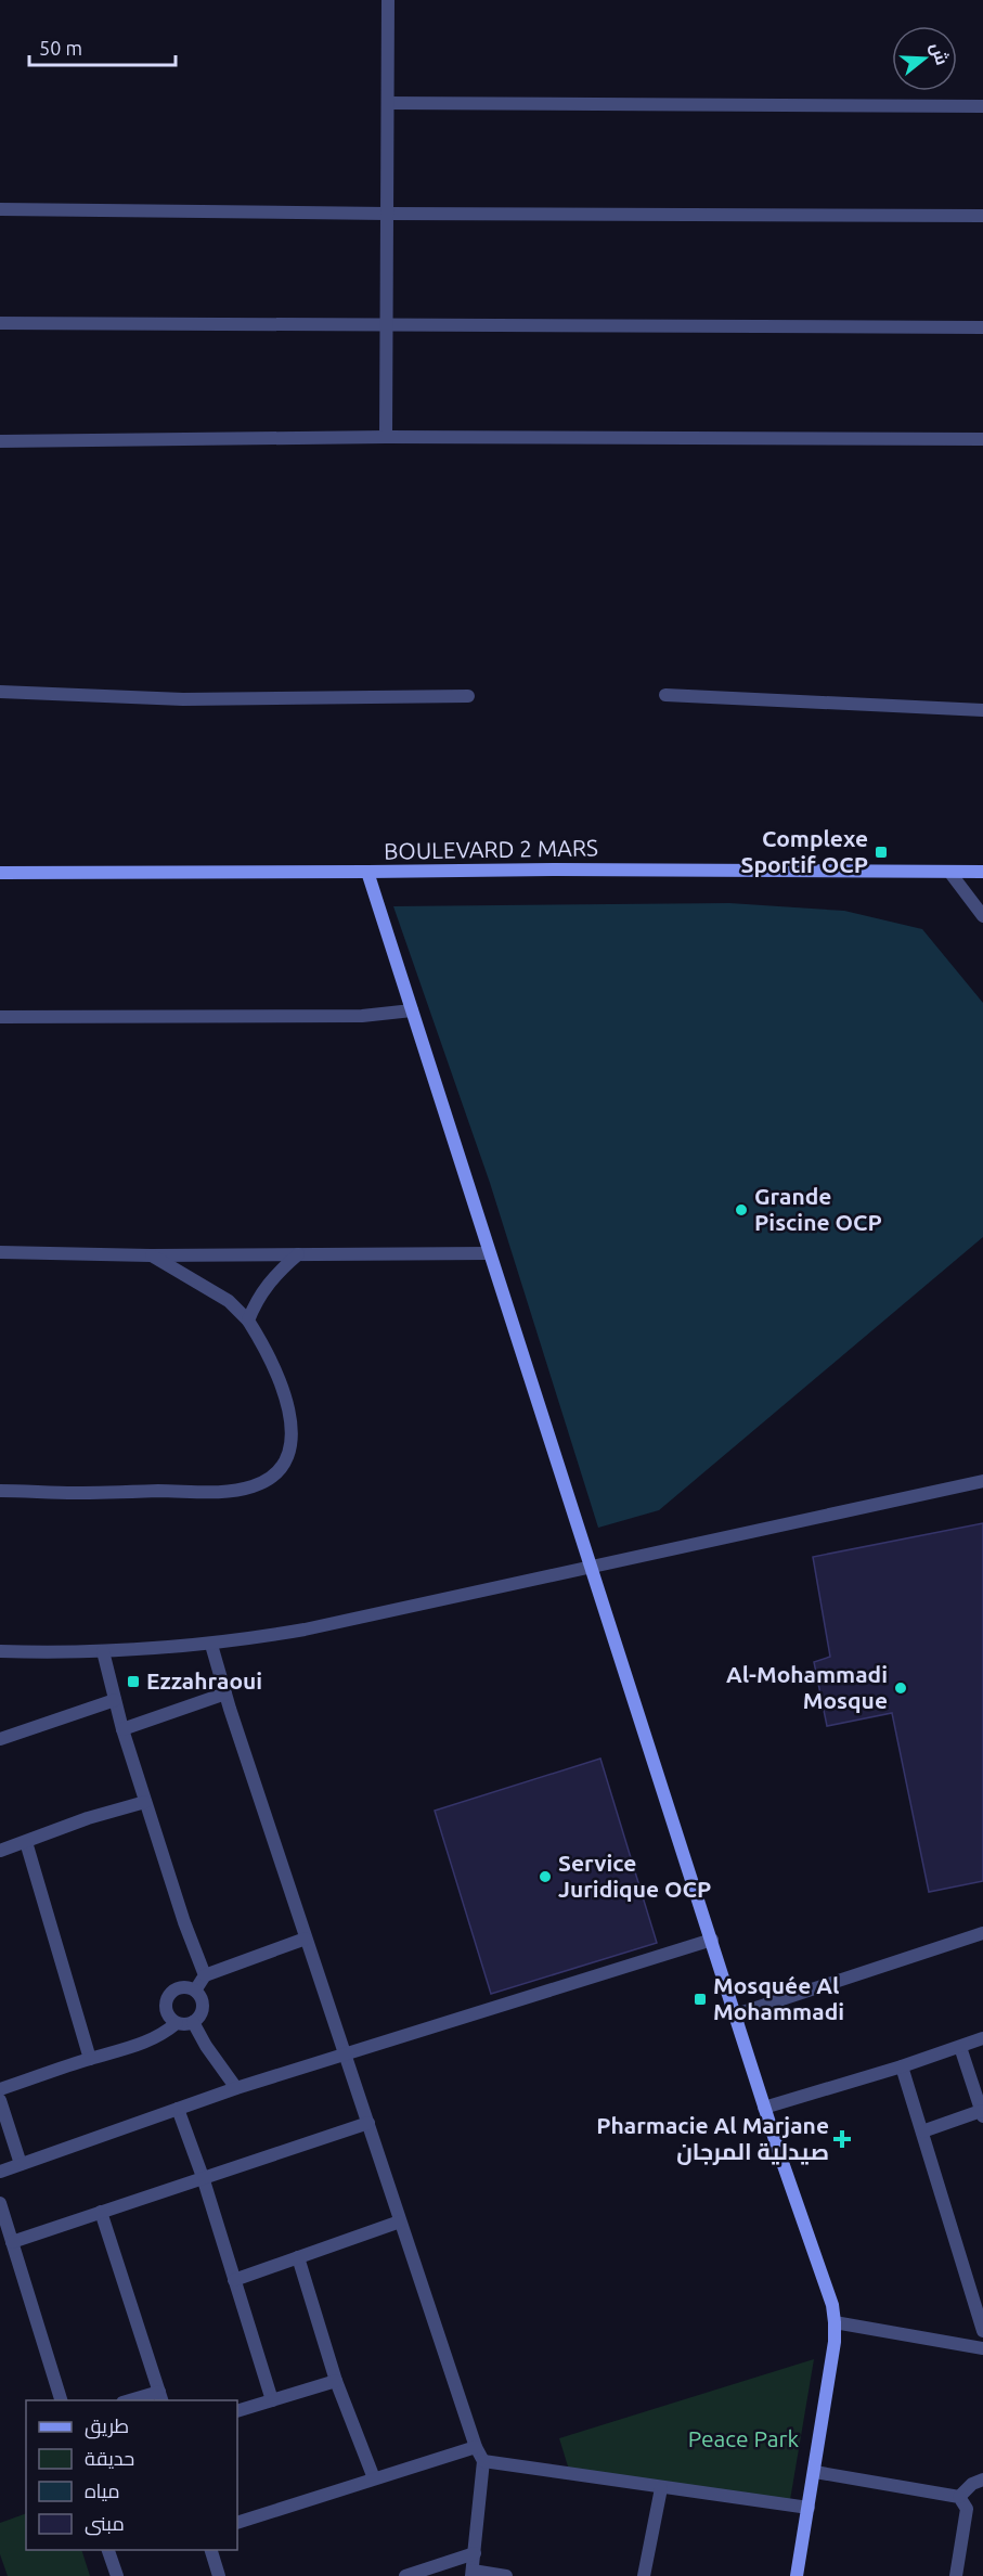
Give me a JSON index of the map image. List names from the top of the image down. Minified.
{"streets":{"street":["BOULEVARD 2 MARS"]},"parks":["Peace Park"],"places":{"transit":["Complexe Sportif OCP","Ezzahraoui","Mosquée Al Mohammadi"],"other":["Grande Piscine OCP","Al-Mohammadi Mosque","Service Juridique OCP"],"health":["Pharmacie Al Marjane صيدلية المرجان"]},"legend":["طريق","حديقة","مياه","مبنى"],"scale_bar":"50 m","north":"right"}
